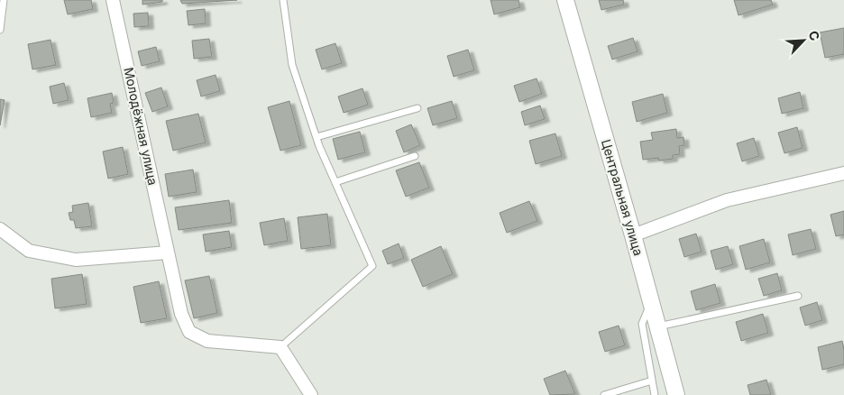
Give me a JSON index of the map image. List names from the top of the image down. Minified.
{"streets":{"street":["Молодёжная улица","Центральная улица"]},"north":"top right"}
